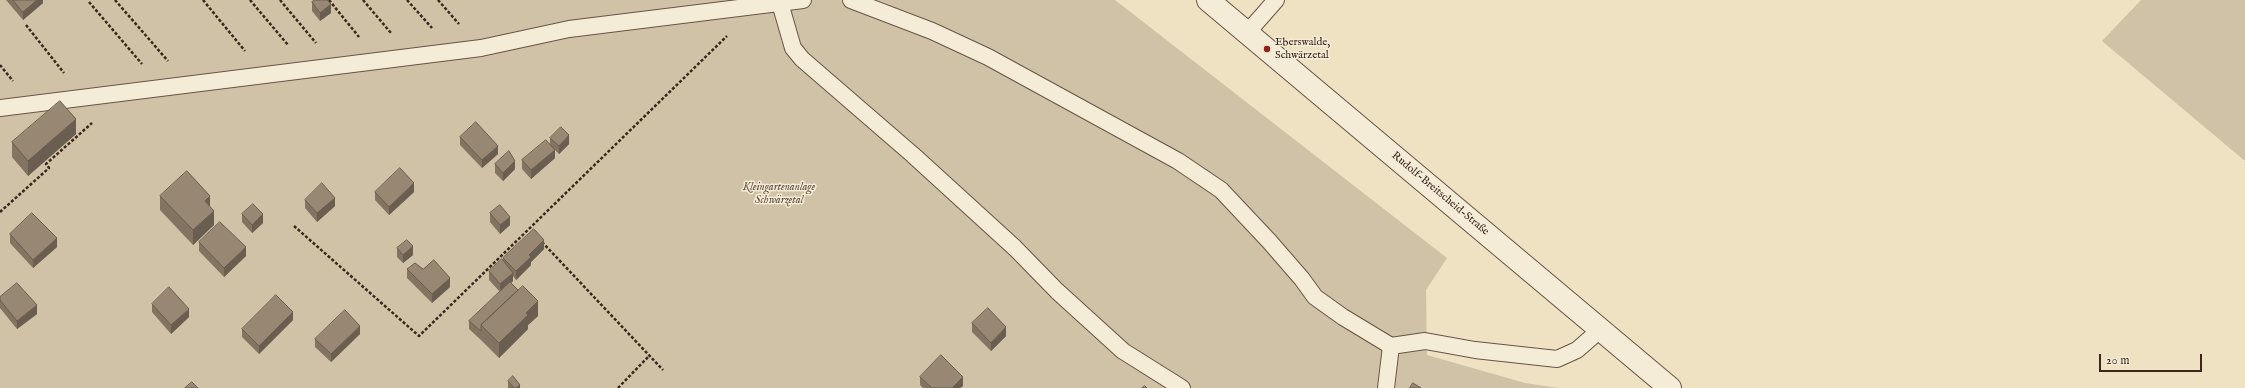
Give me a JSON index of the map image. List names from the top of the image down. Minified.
{"streets":{"street":["Rudolf-Breitscheid-Straße"]},"parks":["Kleingartenanlage Schwärzetal"],"places":["Eberswalde, Schwärzetal"],"scale_bar":"20 m"}
